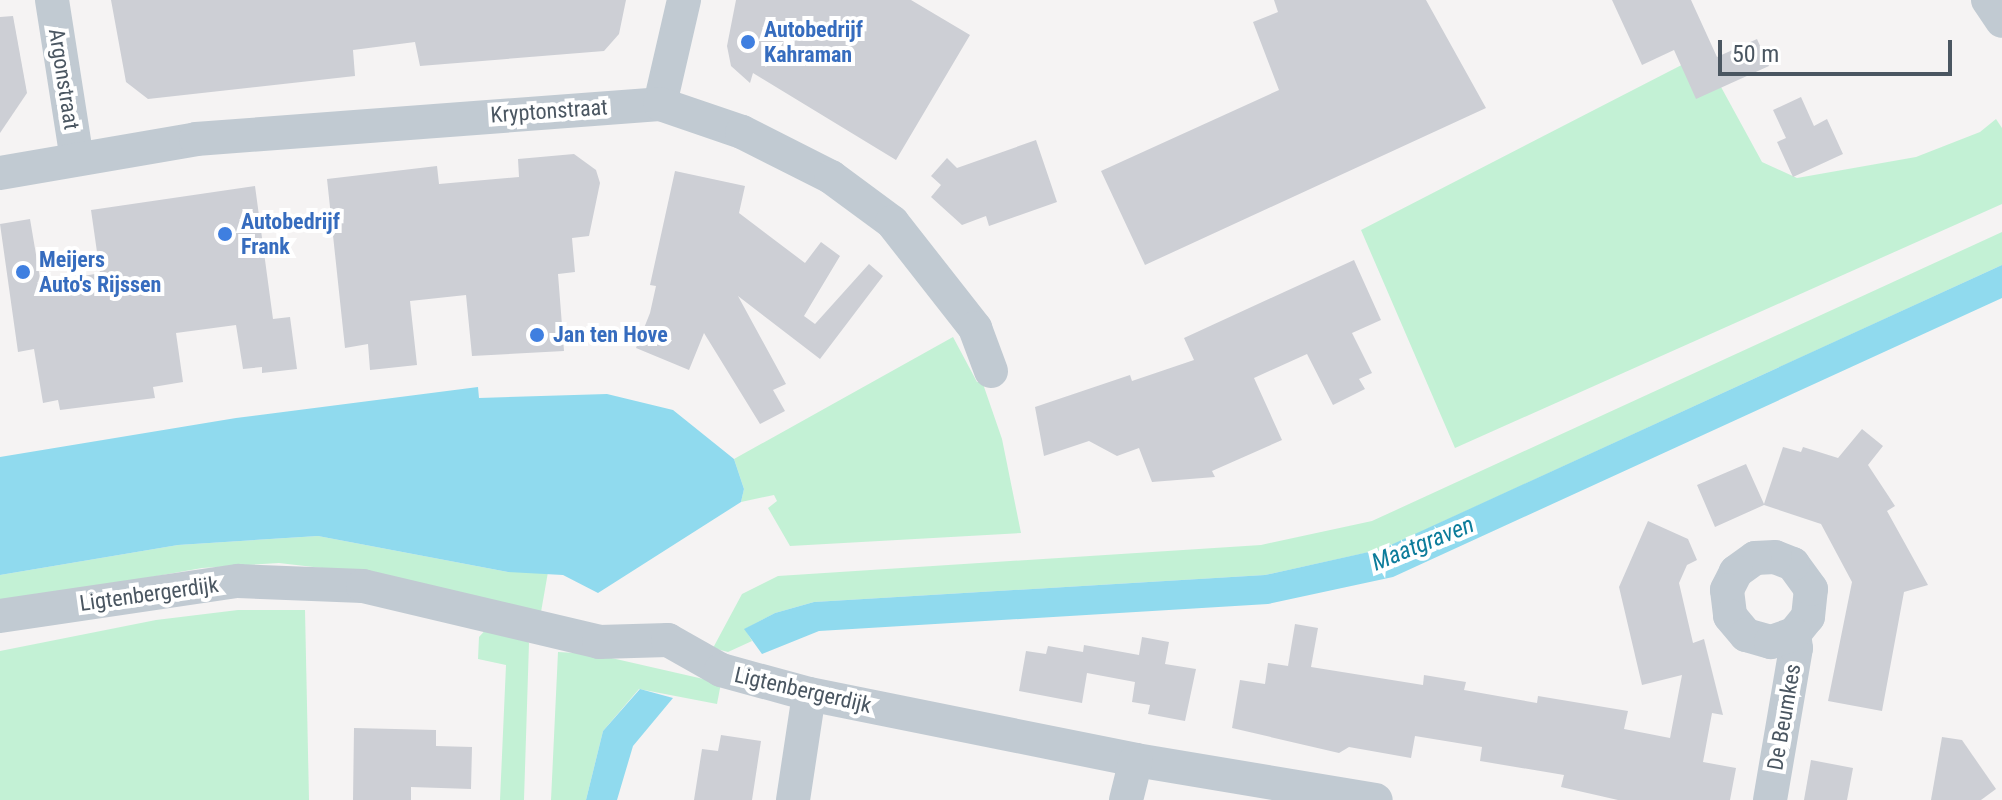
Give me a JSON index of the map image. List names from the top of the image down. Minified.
{"streets":{"street":["Argonstraat","Kryptonstraat","Ligtenbergerdijk","De Beumkes"]},"crossings":[["Argonstraat","Kryptonstraat"]],"water":["Maatgraven"],"places":["Autobedrijf Kahraman","Autobedrijf Frank","Meijers Auto's Rijssen","Jan ten Hove"],"scale_bar":"50 m"}
